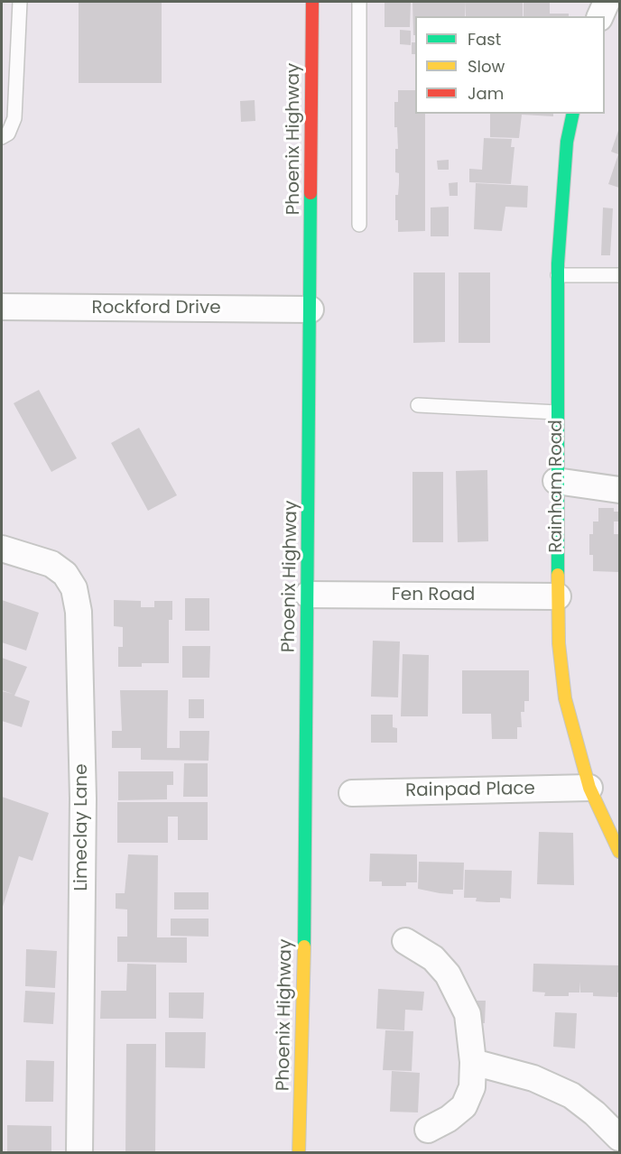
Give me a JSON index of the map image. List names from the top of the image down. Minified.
{"streets":{"main road":["Phoenix Highway","Rainham Road"],"street":["Rockford Drive","Fen Road","Rainpad Place","Limeclay Lane"]},"crossings":[["Phoenix Highway","Rockford Drive"],["Phoenix Highway","Fen Road"],["Rainham Road","Fen Road"],["Rainham Road","Rainpad Place"]],"legend":["Fast","Slow","Jam"]}
